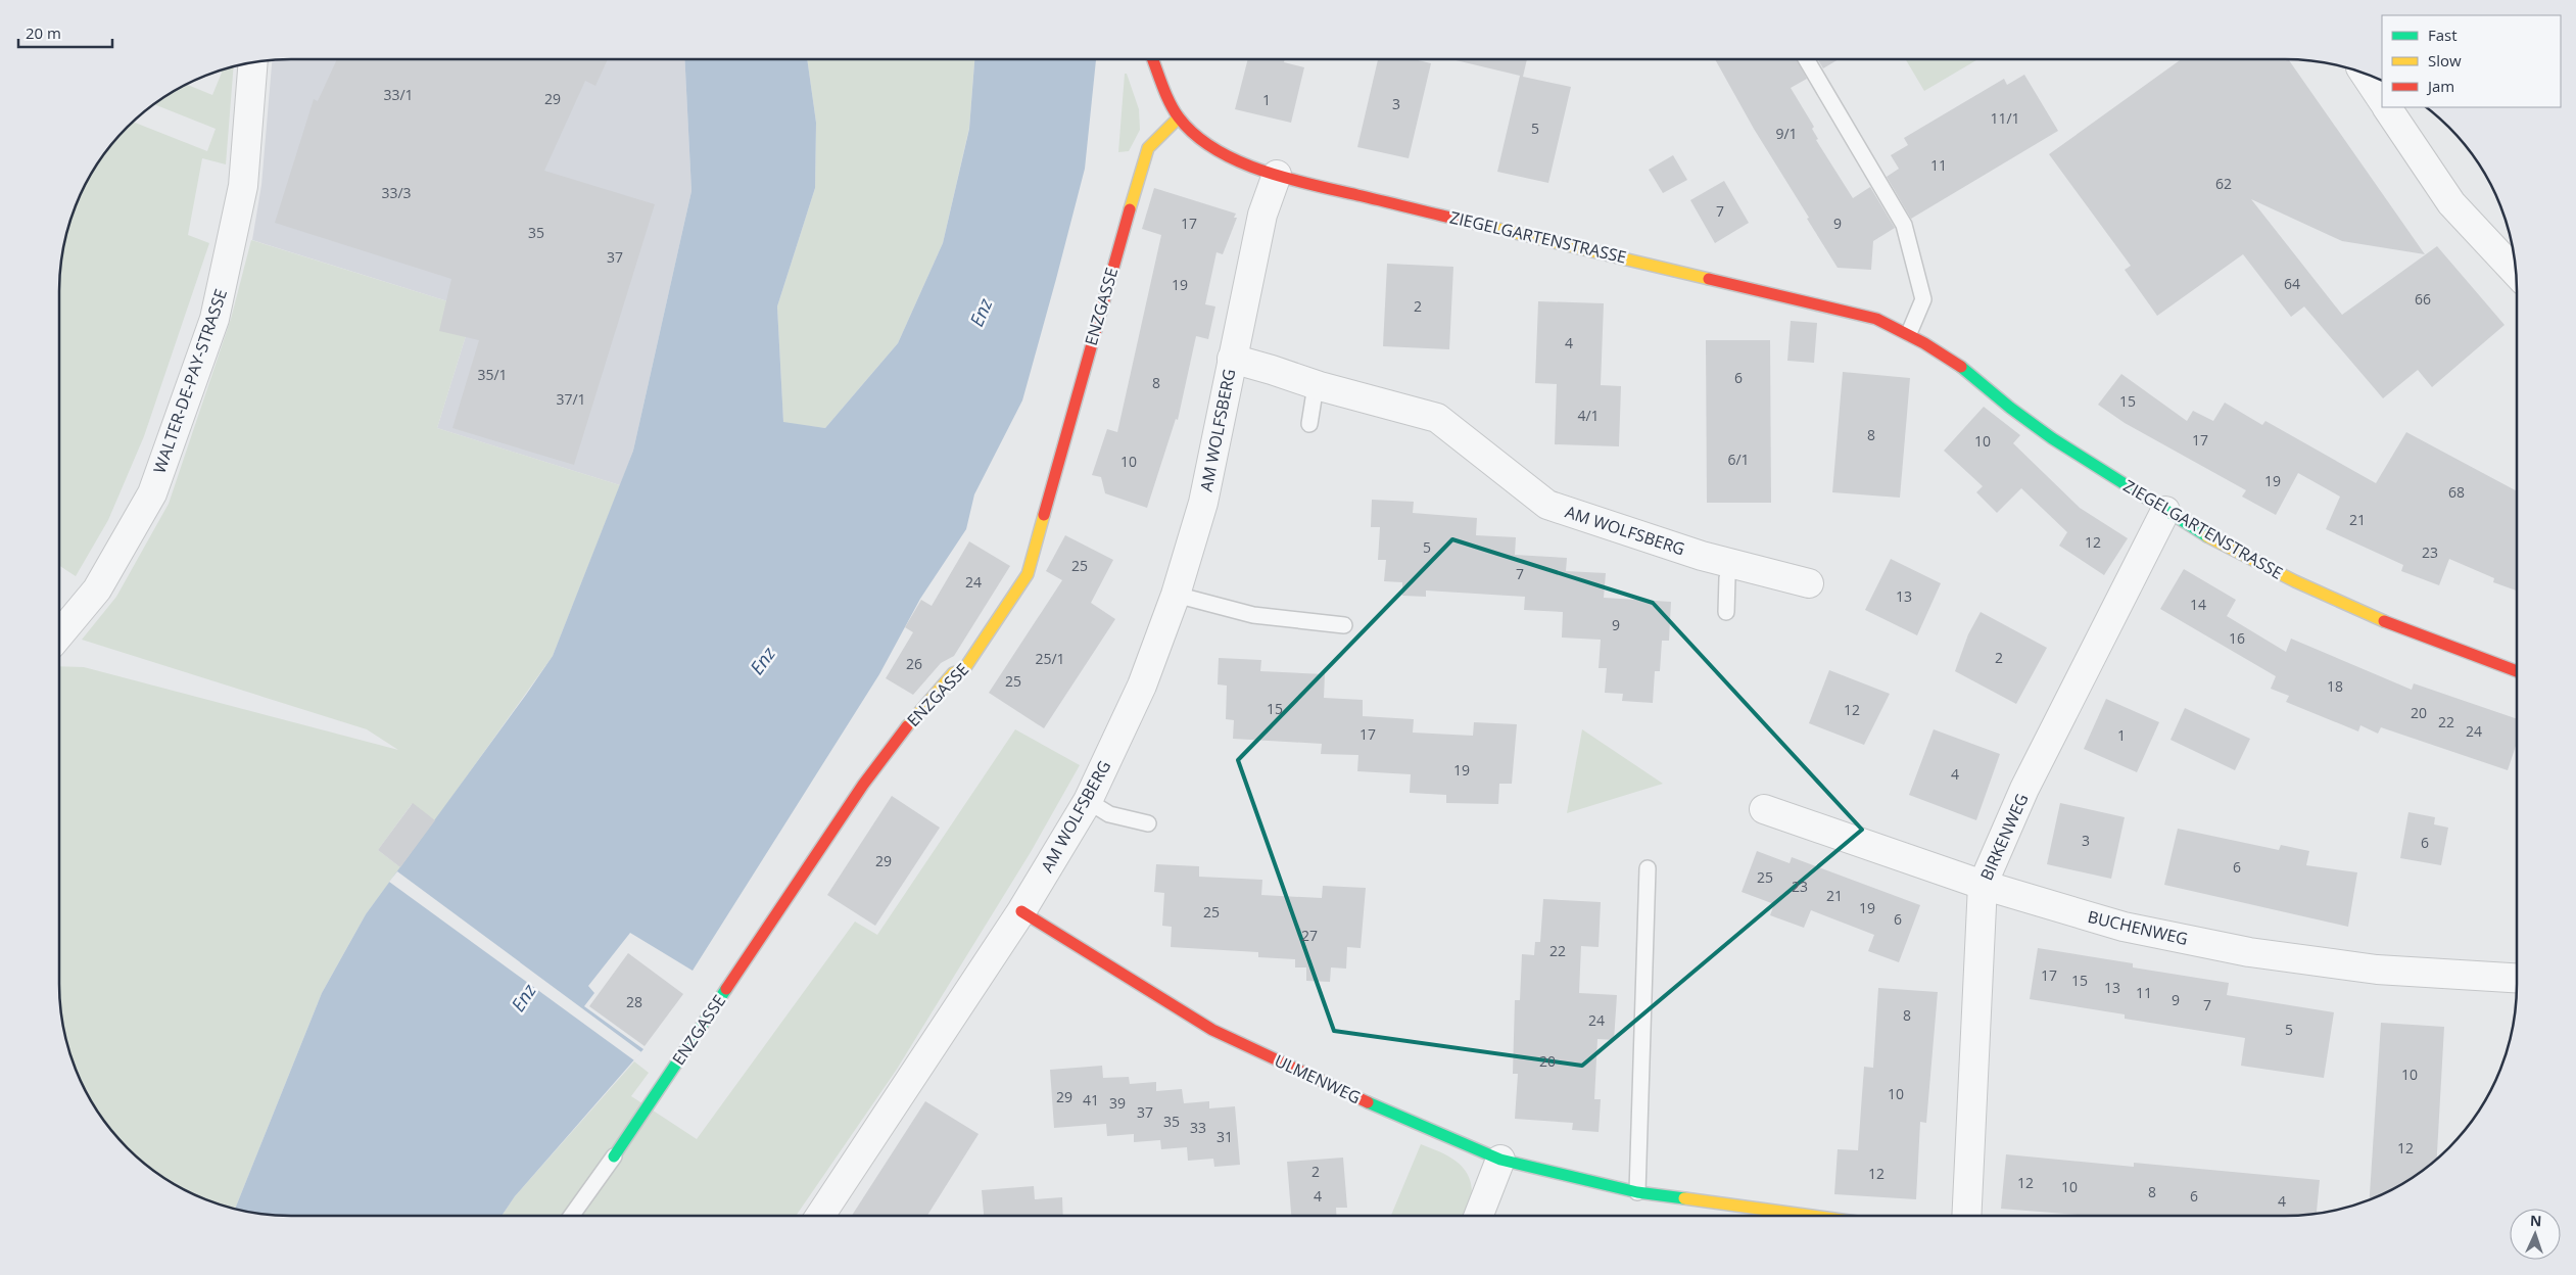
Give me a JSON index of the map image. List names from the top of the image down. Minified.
{"streets":{"street":["ZIEGELGARTENSTRASSE","ENZGASSE","WALTER-DE-PAY-STRASSE","AM WOLFSBERG","BIRKENWEG","BUCHENWEG","ULMENWEG"]},"crossings":[["ZIEGELGARTENSTRASSE","ENZGASSE"],["ZIEGELGARTENSTRASSE","AM WOLFSBERG"],["ZIEGELGARTENSTRASSE","BIRKENWEG"],["AM WOLFSBERG","ULMENWEG"],["BIRKENWEG","BUCHENWEG"]],"water":["Enz"],"house_numbers":["33/1","29","1","3","11/1","5","9/1","11","62","33/3","7","17","9","35","37","64","19","66","2","4","35/1","6","8","37/1","15","4/1","8","17","10","6/1","10","19","68","21","12","5","23","25","7","24","13","14","9","16","2","25/1","26","25","18","15","12","20","22","24","17","1","19","4","3","6","29","6","25","23","21","19","25","6","27","22","17","15","13","11","9","28","7","8","24","5","20","10","10","29","41","39","37","35","33","31","12","2","12","12","10","8","4","6","4"],"legend":["Fast","Slow","Jam"],"scale_bar":"20 m","north":"top"}
